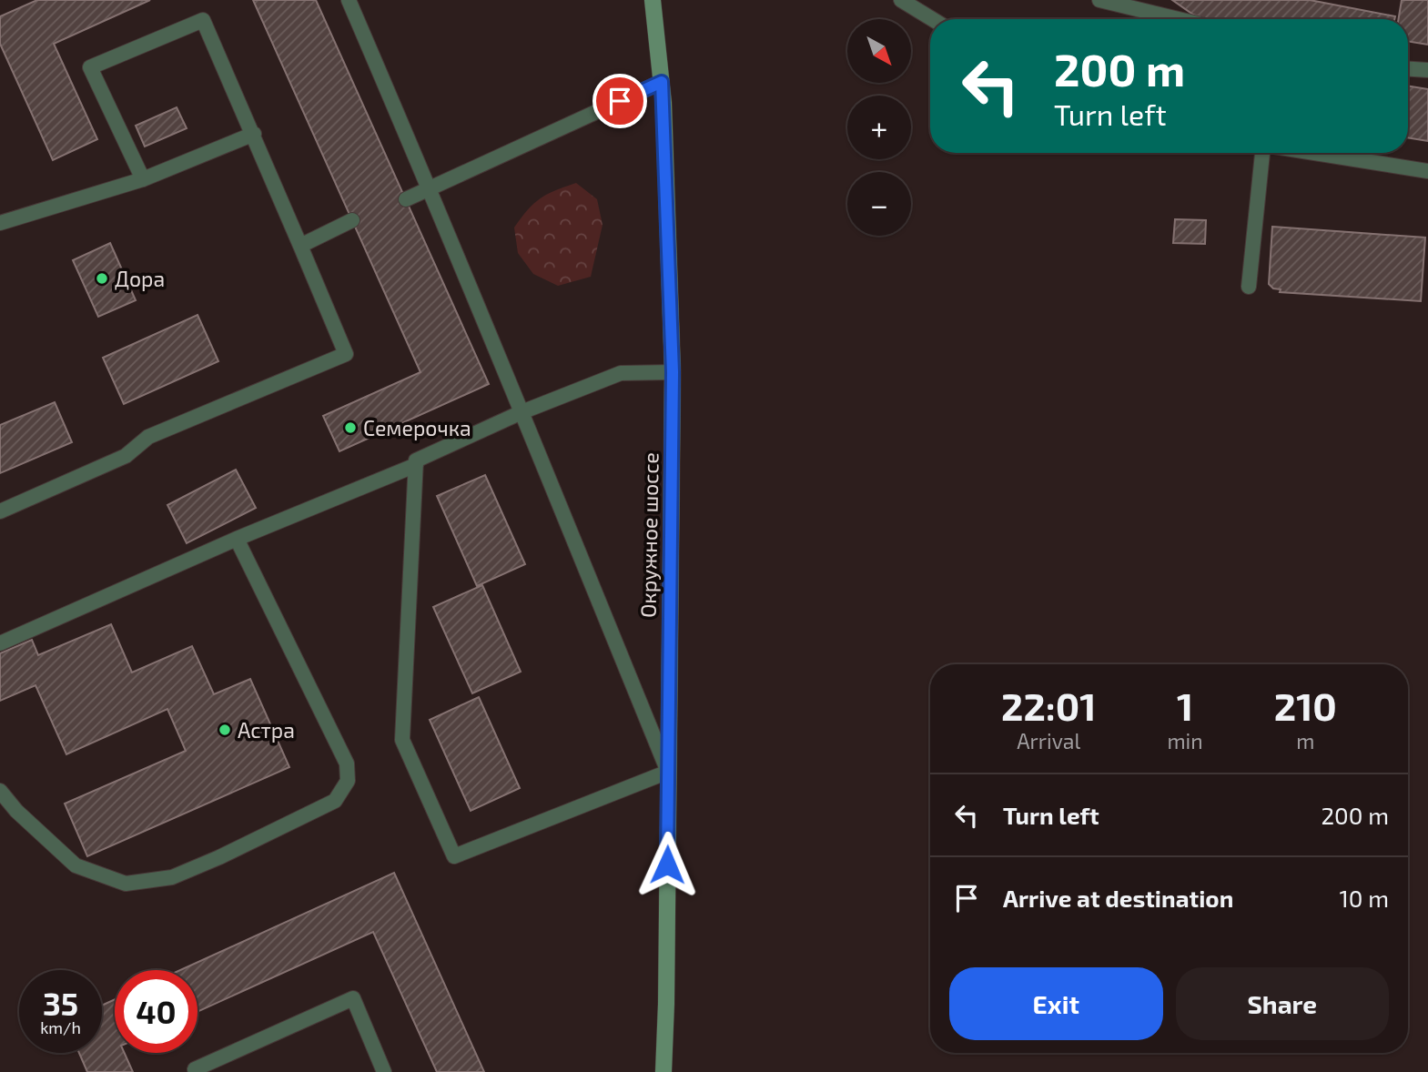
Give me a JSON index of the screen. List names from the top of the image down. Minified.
{"streets":{"street":["Окружное шоссе"]},"places":["Дора","Семерочка","Астра"],"north":"bottom right","page":{"map_buttons":["+","−"],"turn":["200 m","Turn left"],"eta":["22:01","Arrival","1","min","210","m"],"list":[{"name":"Turn left","value":"200 m"},{"name":"Arrive at destination","value":"10 m"}],"buttons":["Exit","Share"],"speed":"35 km/h","limit":"40"}}
